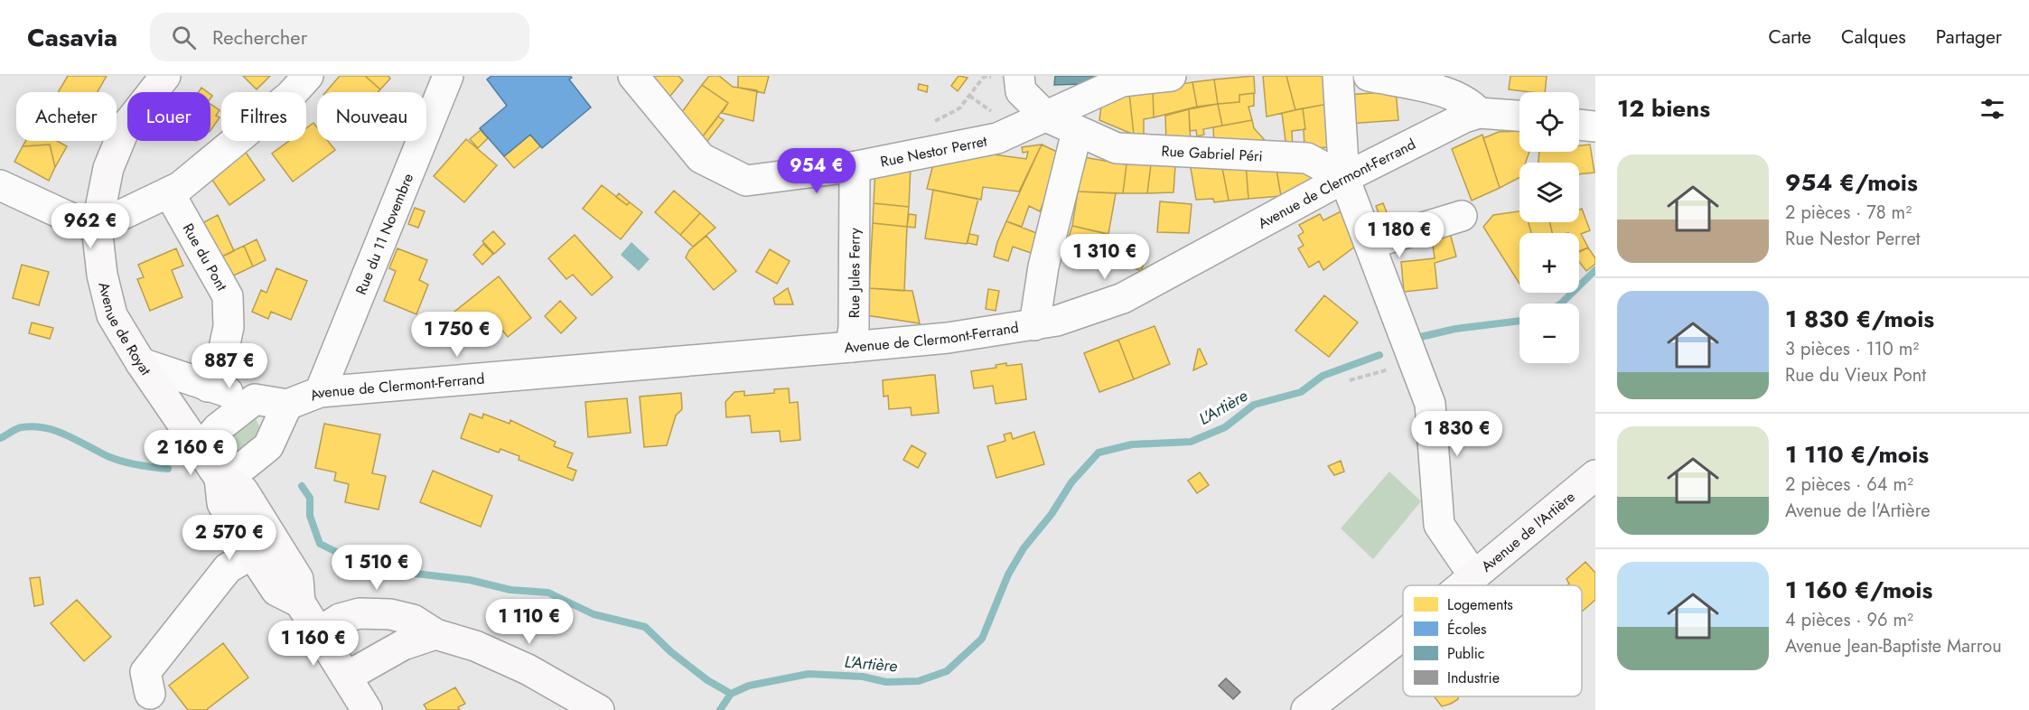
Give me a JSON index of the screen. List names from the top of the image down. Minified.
{"streets":{"main road":["Avenue de Royat","Avenue de l'Artière"],"street":["Rue Nestor Perret","Rue Gabriel Péri","Avenue de Clermont-Ferrand","Rue du 11 Novembre","Rue du Pont","Rue Jules Ferry"]},"crossings":[["Rue Nestor Perret","Rue Gabriel Péri"],["Rue Nestor Perret","Rue Jules Ferry"],["Rue Gabriel Péri","Avenue de Clermont-Ferrand"],["Avenue de Clermont-Ferrand","Rue du 11 Novembre"],["Avenue de Clermont-Ferrand","Rue Jules Ferry"]],"water":["L'Artière"],"legend":["Logements","Écoles","Public","Industrie"],"page":{"header":"Casavia","search":"Rechercher","nav":["Carte","Calques","Partager"],"heading":"12 biens","map_buttons":["+","−"],"chip":["Acheter","Louer","Filtres","Nouveau"],"list":[{"name":"954 €/mois","note":"2 pièces · 78 m² · Rue Nestor Perret"},{"name":"1 830 €/mois","note":"3 pièces · 110 m² · Rue du Vieux Pont"},{"name":"1 110 €/mois","note":"2 pièces · 64 m² · Avenue de l'Artière"},{"name":"1 160 €/mois","note":"4 pièces · 96 m² · Avenue Jean-Baptiste Marrou"}],"price":["954 €","962 €","1 180 €","1 310 €","1 750 €","887 €","1 830 €","2 160 €","2 570 €","1 510 €","1 110 €","1 160 €"]}}
